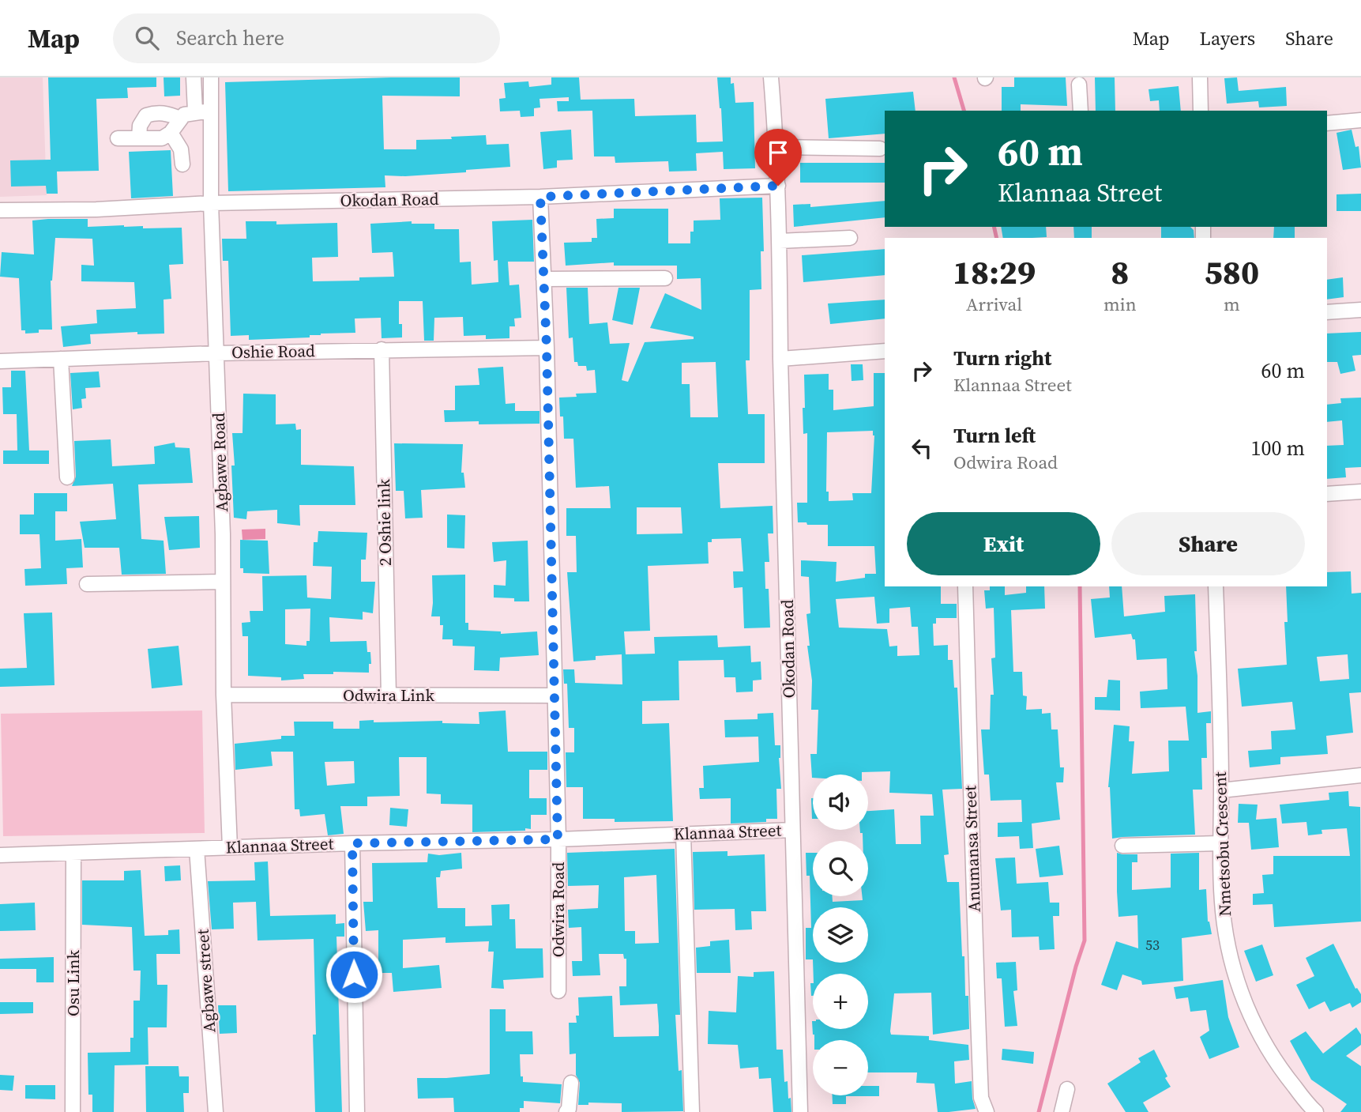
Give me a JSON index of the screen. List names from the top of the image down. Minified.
{"streets":{"street":["Okodan Road","Oshie Road","Agbawe Road","2 Oshie link","Odwira Link","Klannaa Street","Nmetsobu Crescent","Anumansa Street","Odwira Road","Agbawe street","Osu Link"]},"crossings":[["Okodan Road","Agbawe Road"],["Okodan Road","Klannaa Street"],["Okodan Road","Odwira Road"],["Oshie Road","Agbawe Road"],["Oshie Road","2 Oshie link"],["Oshie Road","Odwira Road"],["Agbawe Road","Odwira Link"],["Agbawe Road","Klannaa Street"],["2 Oshie link","Odwira Link"],["Odwira Link","Odwira Road"],["Klannaa Street","Odwira Road"],["Klannaa Street","Agbawe street"],["Klannaa Street","Osu Link"]],"house_numbers":["53"],"page":{"header":"Map","search":"Search here","nav":["Map","Layers","Share"],"turn":["60 m","Klannaa Street"],"eta":["18:29","Arrival","8","min","580","m"],"list":[{"name":"Turn right","note":"Klannaa Street","value":"60 m"},{"name":"Turn left","note":"Odwira Road","value":"100 m"}],"buttons":["Exit","Share"],"map_buttons":["+","−"]}}
